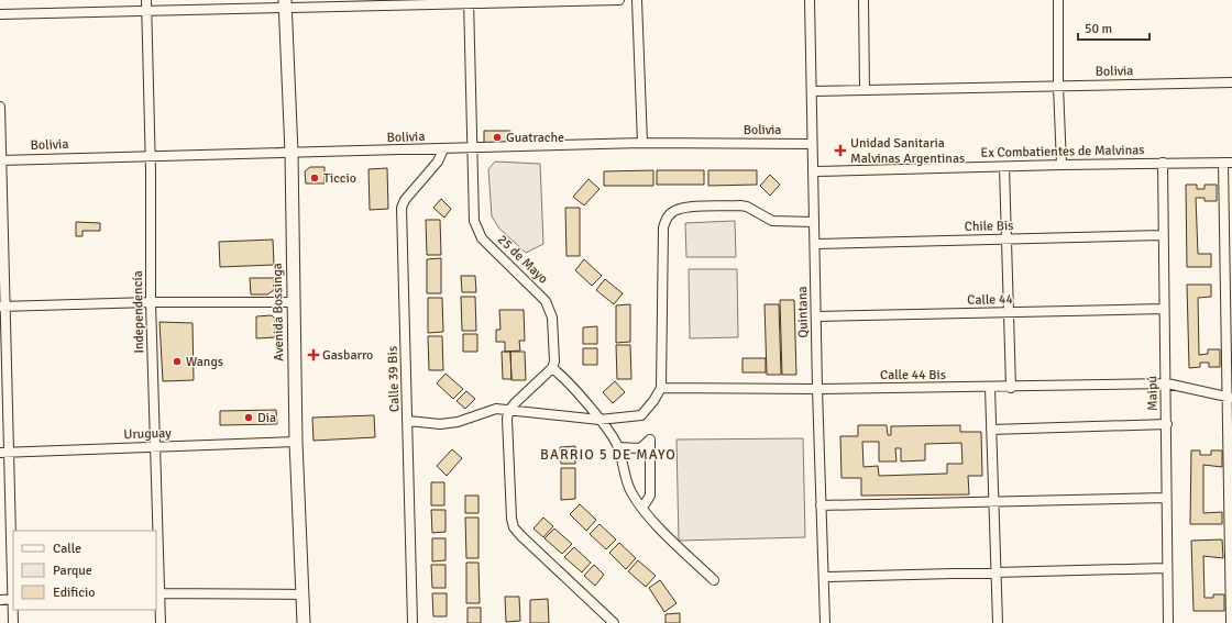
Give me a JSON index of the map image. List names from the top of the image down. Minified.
{"streets":{"main road":["Avenida Bossinga"],"street":["Bolivia","Ex Combatientes de Malvinas","Chile Bis","25 de Mayo","Calle 44","Independencía","Quintana","Calle 44 Bis","Calle 39 Bis","Maipú","Uruguay"]},"crossings":[["Bolivia","25 de Mayo"],["Bolivia","Independencía"],["Bolivia","Avenida Bossinga"],["Bolivia","Quintana"],["Bolivia","Calle 39 Bis"],["Ex Combatientes de Malvinas","Quintana"],["Ex Combatientes de Malvinas","Maipú"],["Chile Bis","Quintana"],["Chile Bis","Maipú"],["Calle 44","Quintana"],["Calle 44","Maipú"],["Independencía","Uruguay"],["Avenida Bossinga","Uruguay"],["Quintana","Calle 44 Bis"],["Calle 44 Bis","Maipú"]],"districts":["BARRIO 5 DE MAYO"],"places":{"other":["Guatrache","Ticcio","Wangs","Dia"],"health":["Unidad Sanitaria Malvinas Argentinas","Gasbarro"]},"legend":["Calle","Parque","Edificio"],"scale_bar":"50 m"}
